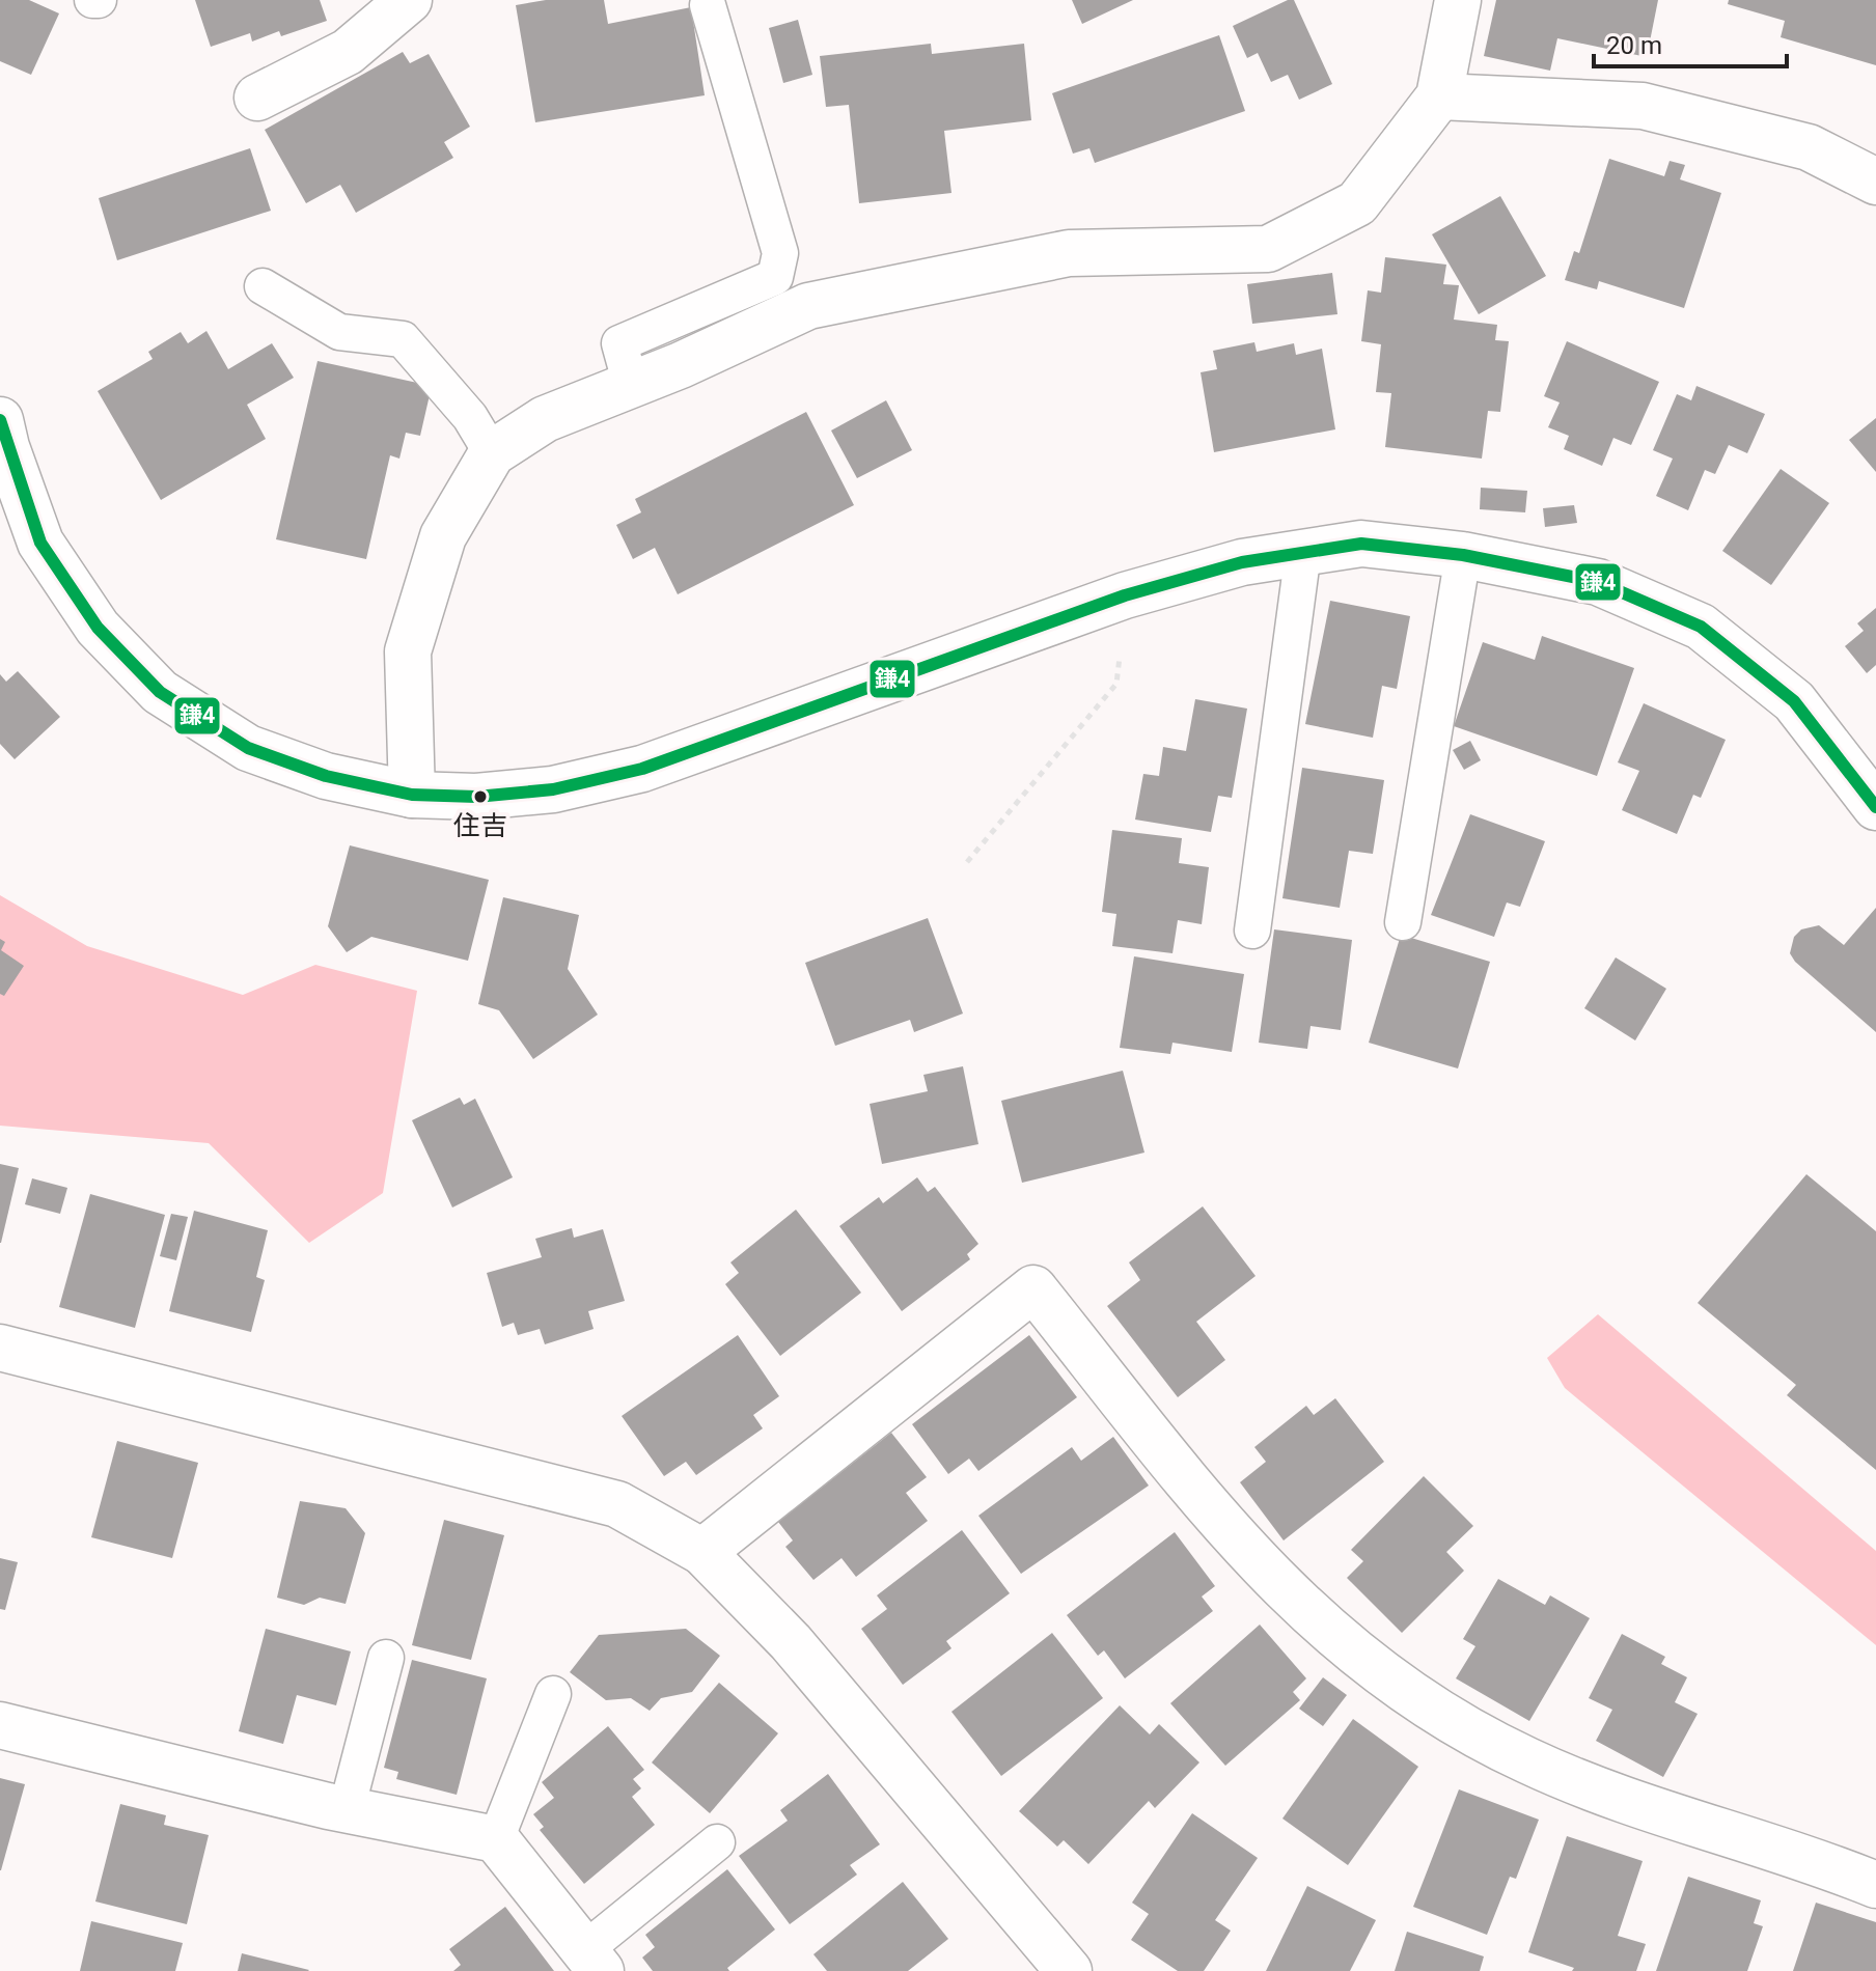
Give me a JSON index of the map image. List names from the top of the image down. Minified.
{"places":["住吉"],"lines":["transit line 鎌4"],"scale_bar":"20 m"}
